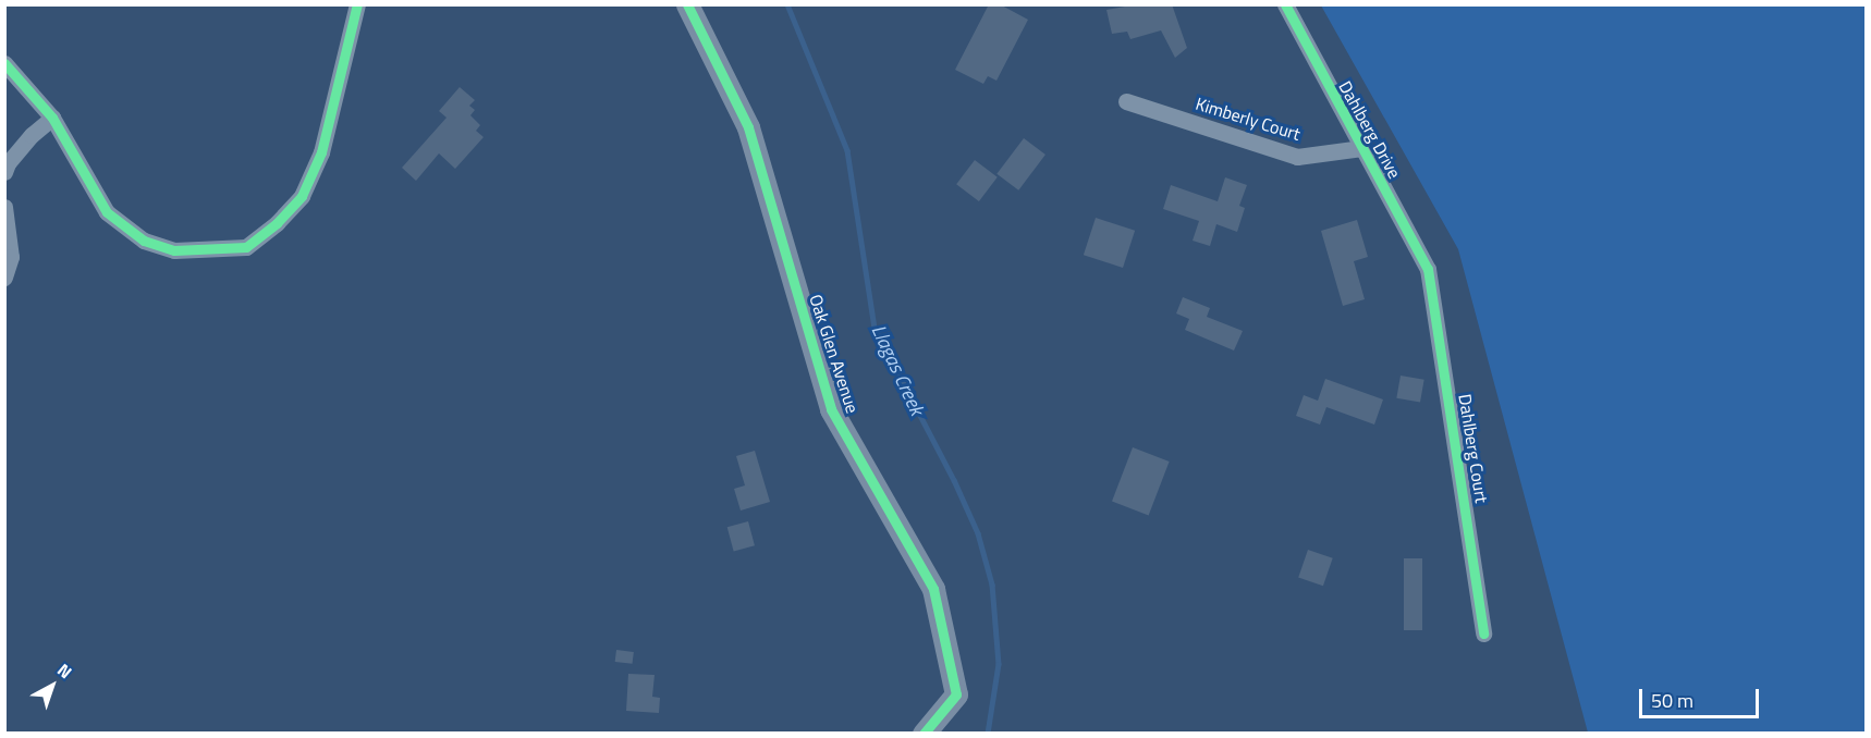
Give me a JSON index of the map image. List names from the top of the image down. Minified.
{"streets":{"street":["Kimberly Court","Dahlberg Drive","Oak Glen Avenue","Dahlberg Court"]},"crossings":[["Kimberly Court","Dahlberg Drive"],["Dahlberg Drive","Dahlberg Court"]],"water":["Llagas Creek"],"scale_bar":"50 m","north":"top right"}
